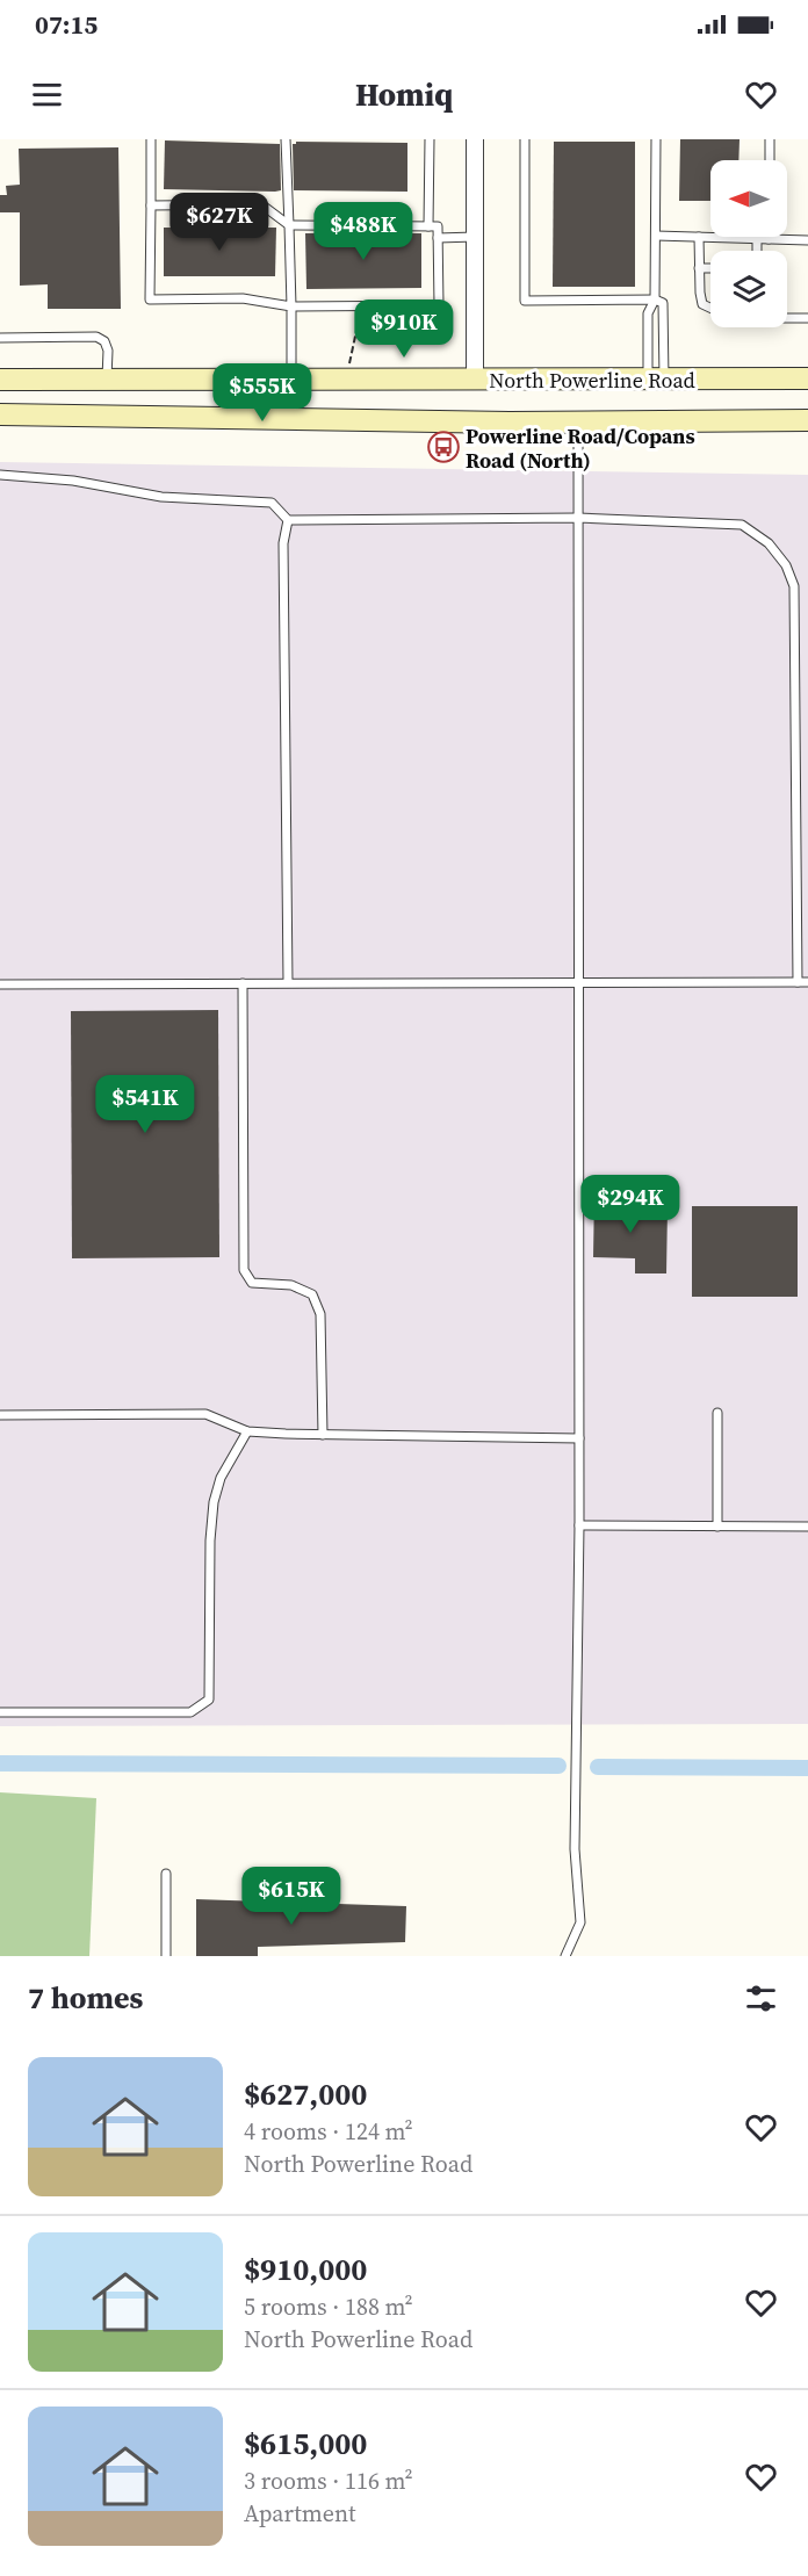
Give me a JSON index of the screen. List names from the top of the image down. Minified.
{"streets":{"main road":["North Powerline Road"]},"places":{"bus stop":["Powerline Road/Copans Road (North)"]},"north":"left","page":{"status":"07:15","header":"Homiq","price":["$627K","$488K","$910K","$555K","$541K","$294K","$615K"],"heading":"7 homes","list":[{"name":"$627,000","note":"4 rooms · 124 m² · North Powerline Road"},{"name":"$910,000","note":"5 rooms · 188 m² · North Powerline Road"},{"name":"$615,000","note":"3 rooms · 116 m² · Apartment"}]}}
